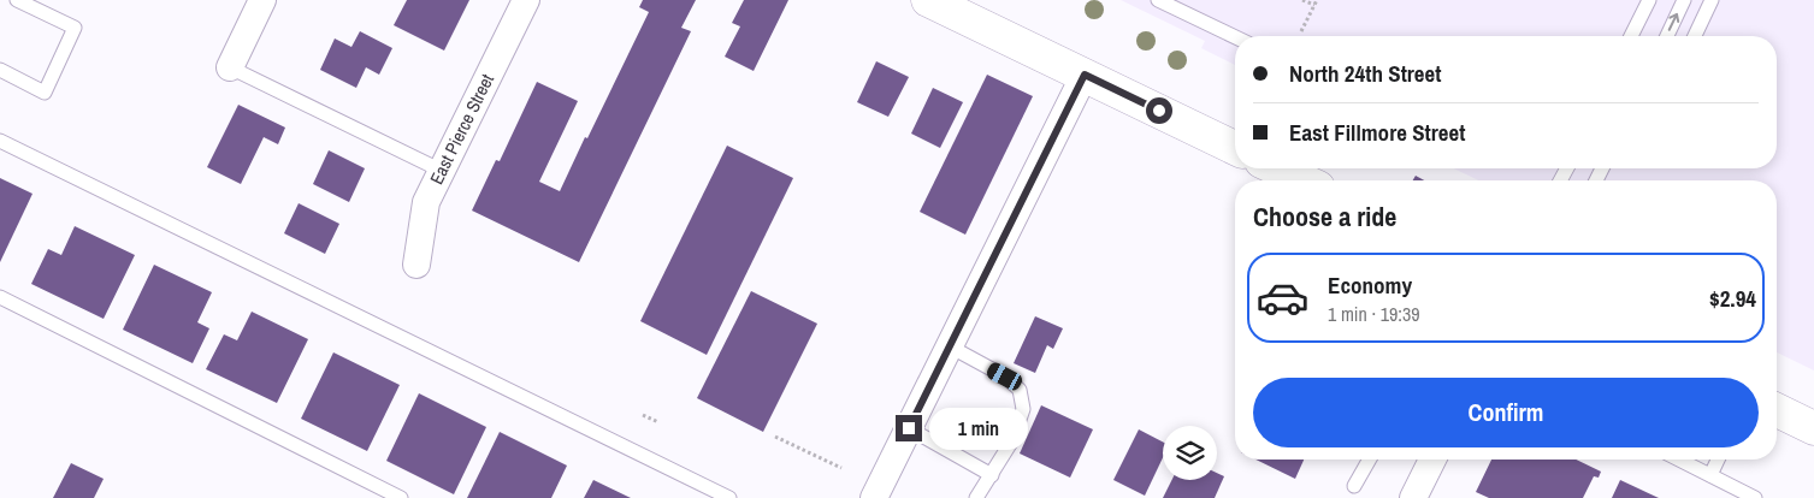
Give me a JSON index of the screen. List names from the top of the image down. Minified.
{"streets":{"street":["East Pierce Street"]},"page":{"banner":["North 24th Street","East Fillmore Street"],"heading":"Choose a ride","list":[{"name":"Economy","note":"1 min · 19:39","value":"$2.94"}],"buttons":"Confirm","bubble":"1 min"}}
